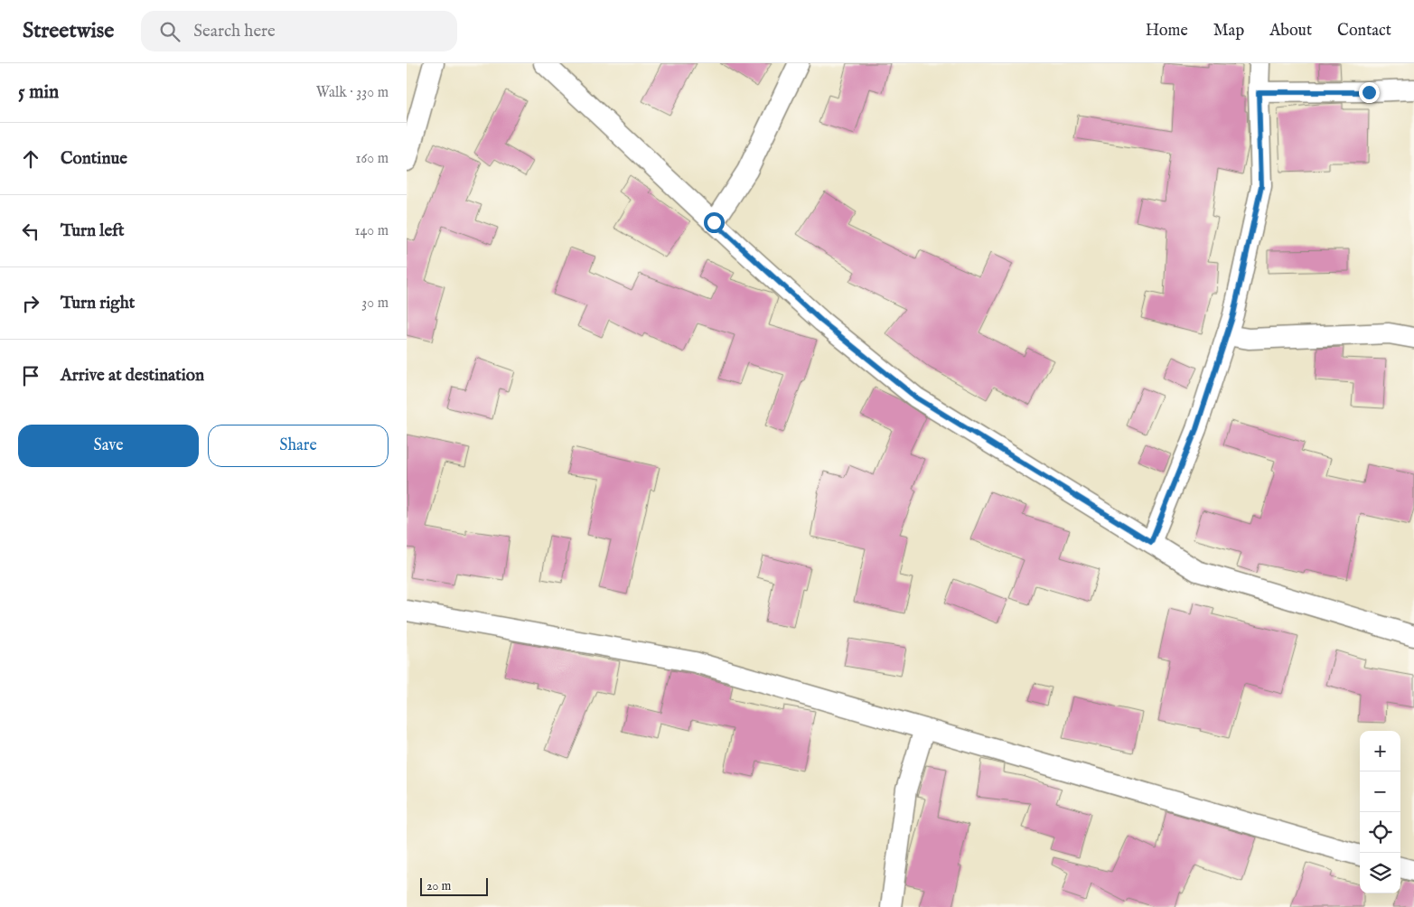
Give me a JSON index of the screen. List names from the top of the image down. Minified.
{"scale_bar":"20 m","page":{"header":"Streetwise","search":"Search here","nav":["Home","Map","About","Contact"],"heading":["5 min","Walk · 330 m"],"list":[["Continue","160 m"],["Turn left","140 m"],["Turn right","30 m"],"Arrive at destination"],"buttons":["Save","Share"],"map_buttons":["+","−"],"scale":"20 m"}}
